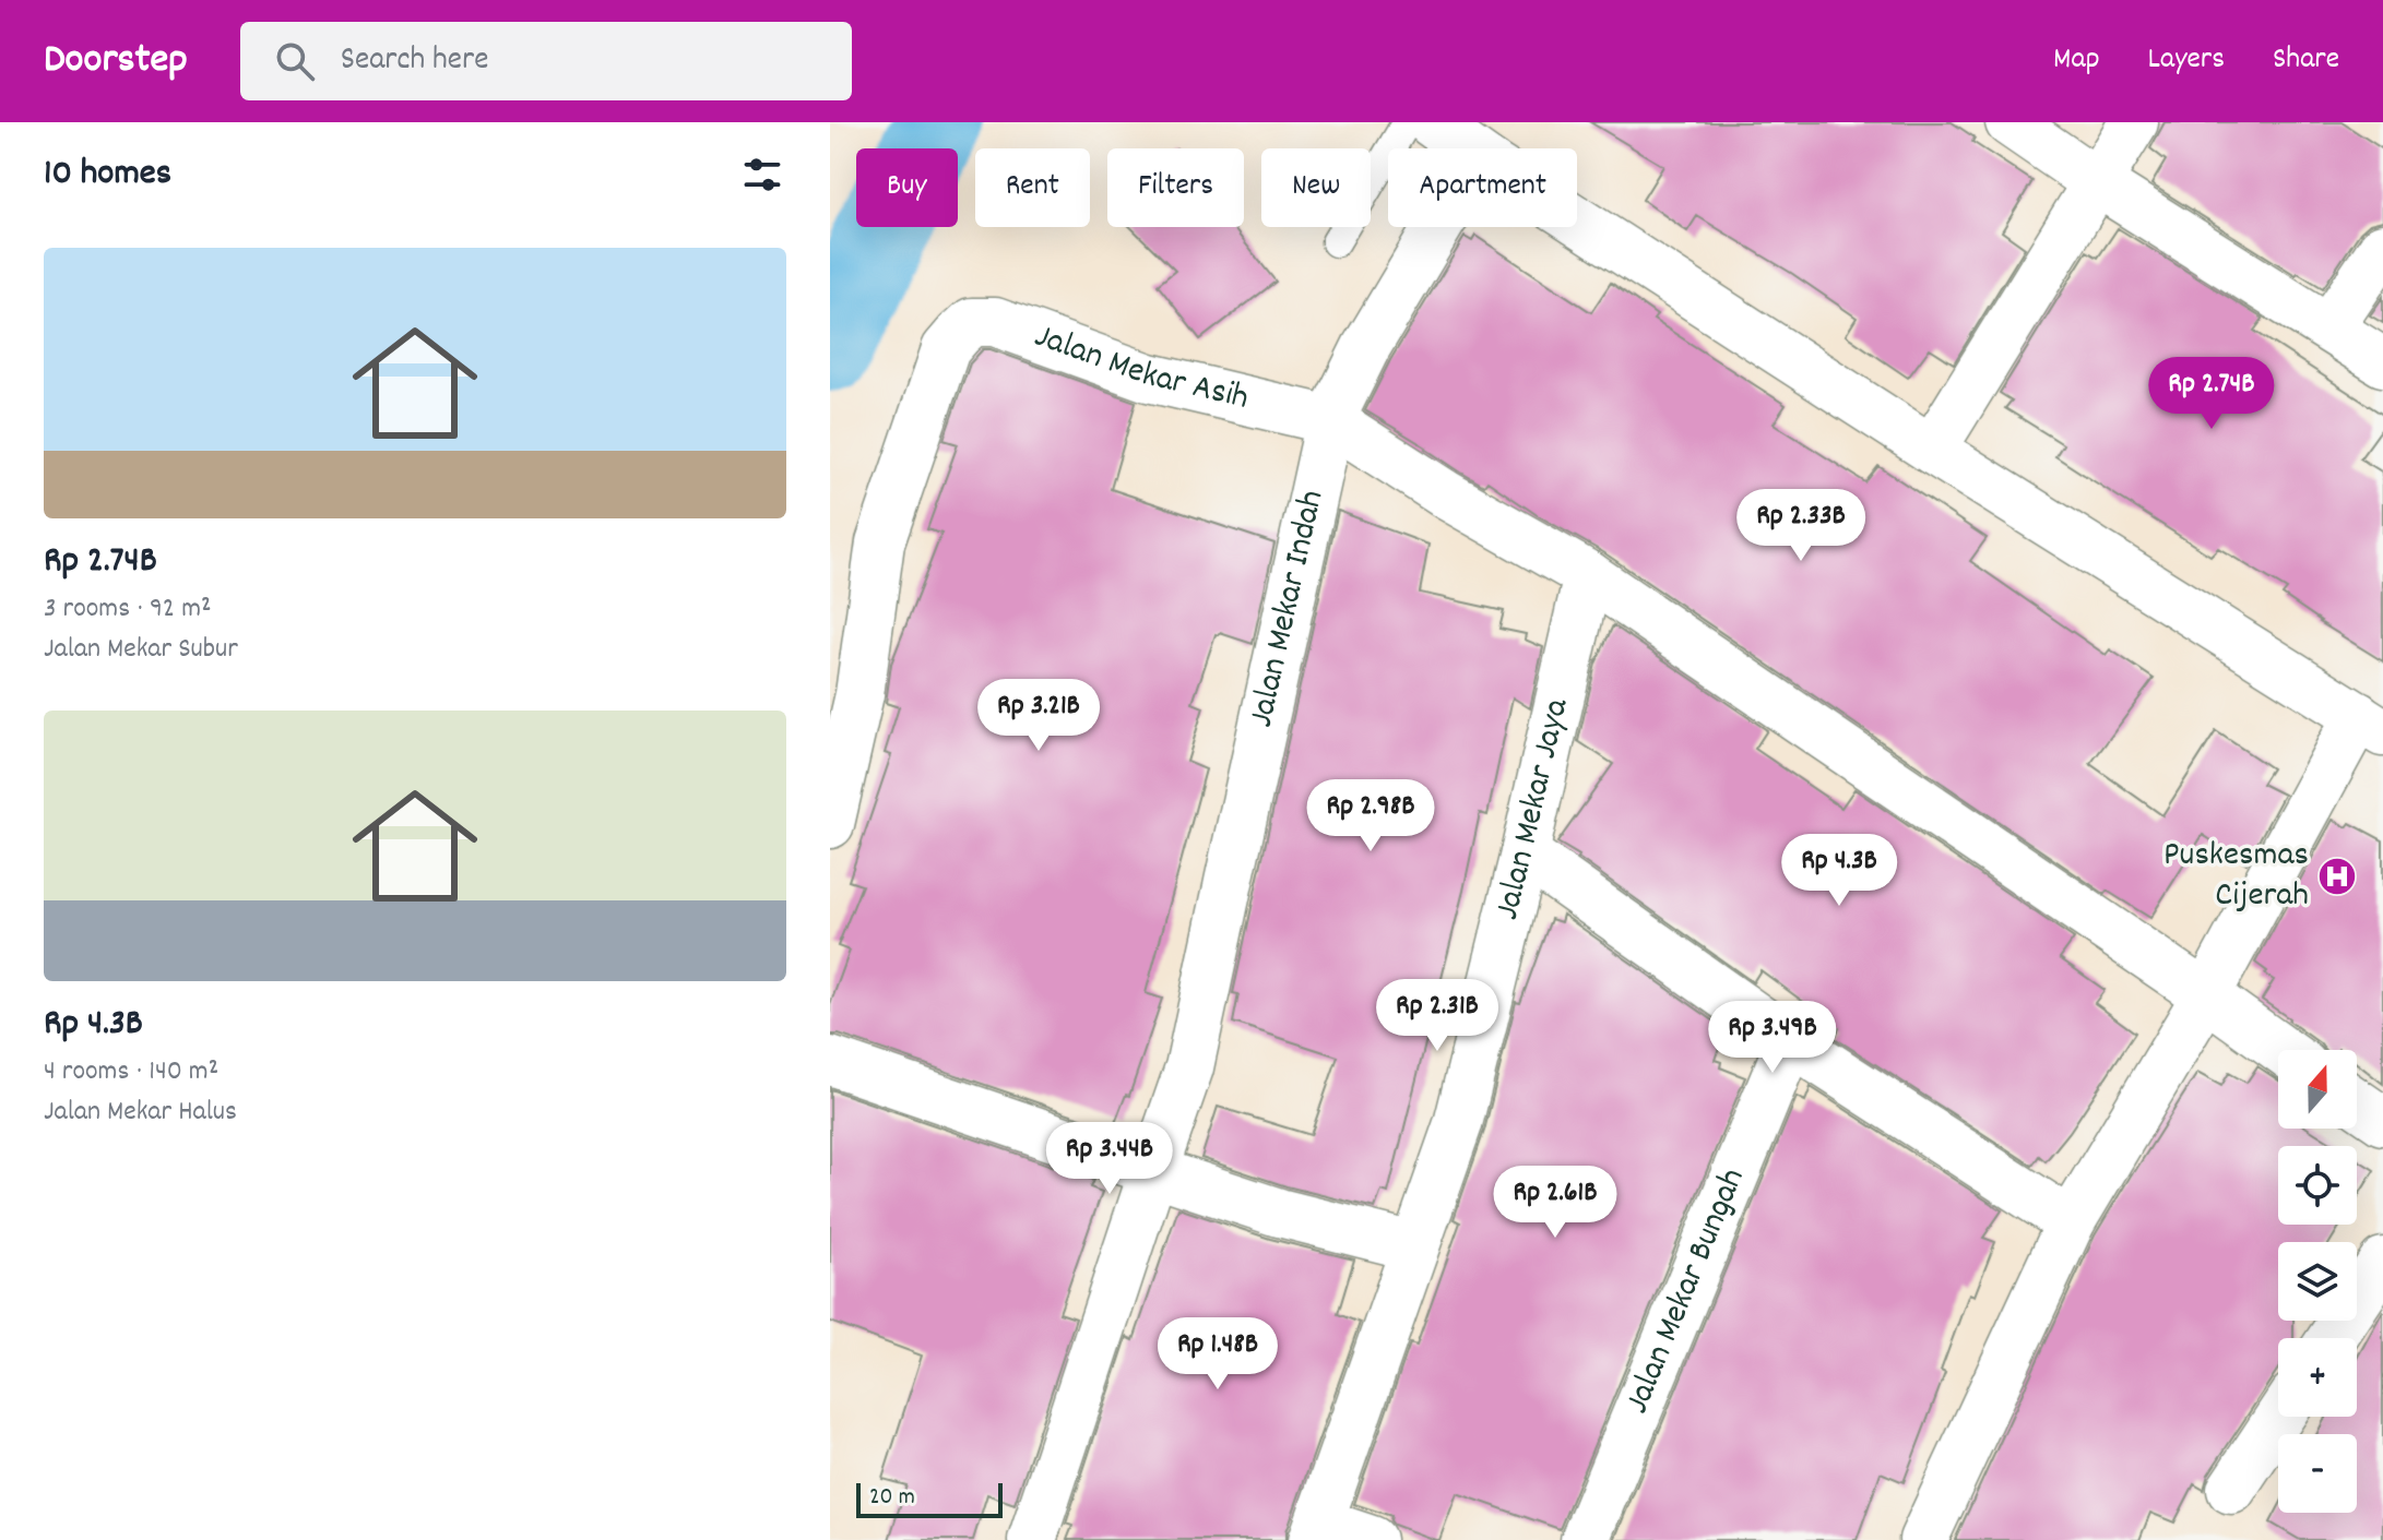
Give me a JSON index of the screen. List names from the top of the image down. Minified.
{"streets":{"street":["Jalan Mekar Asih","Jalan Mekar Indah","Jalan Mekar Jaya","Jalan Mekar Bungah"]},"crossings":[["Jalan Mekar Asih","Jalan Mekar Indah"],["Jalan Mekar Asih","Jalan Mekar Jaya"]],"places":{"hospital":["Puskesmas Cijerah"]},"scale_bar":"20 m","north":"top","page":{"header":"Doorstep","search":"Search here","nav":["Map","Layers","Share"],"heading":"10 homes","chip":["Buy","Rent","Filters","New","Apartment"],"list":[{"name":"Rp 2.74B","note":"3 rooms · 92 m² · Jalan Mekar Subur"},{"name":"Rp 4.3B","note":"4 rooms · 140 m² · Jalan Mekar Halus"}],"price":["Rp 2.74B","Rp 2.33B","Rp 3.21B","Rp 2.98B","Rp 4.3B","Rp 2.31B","Rp 3.49B","Rp 3.44B","Rp 2.61B","Rp 1.48B"],"map_buttons":["+","−"],"scale":"20 m"}}
